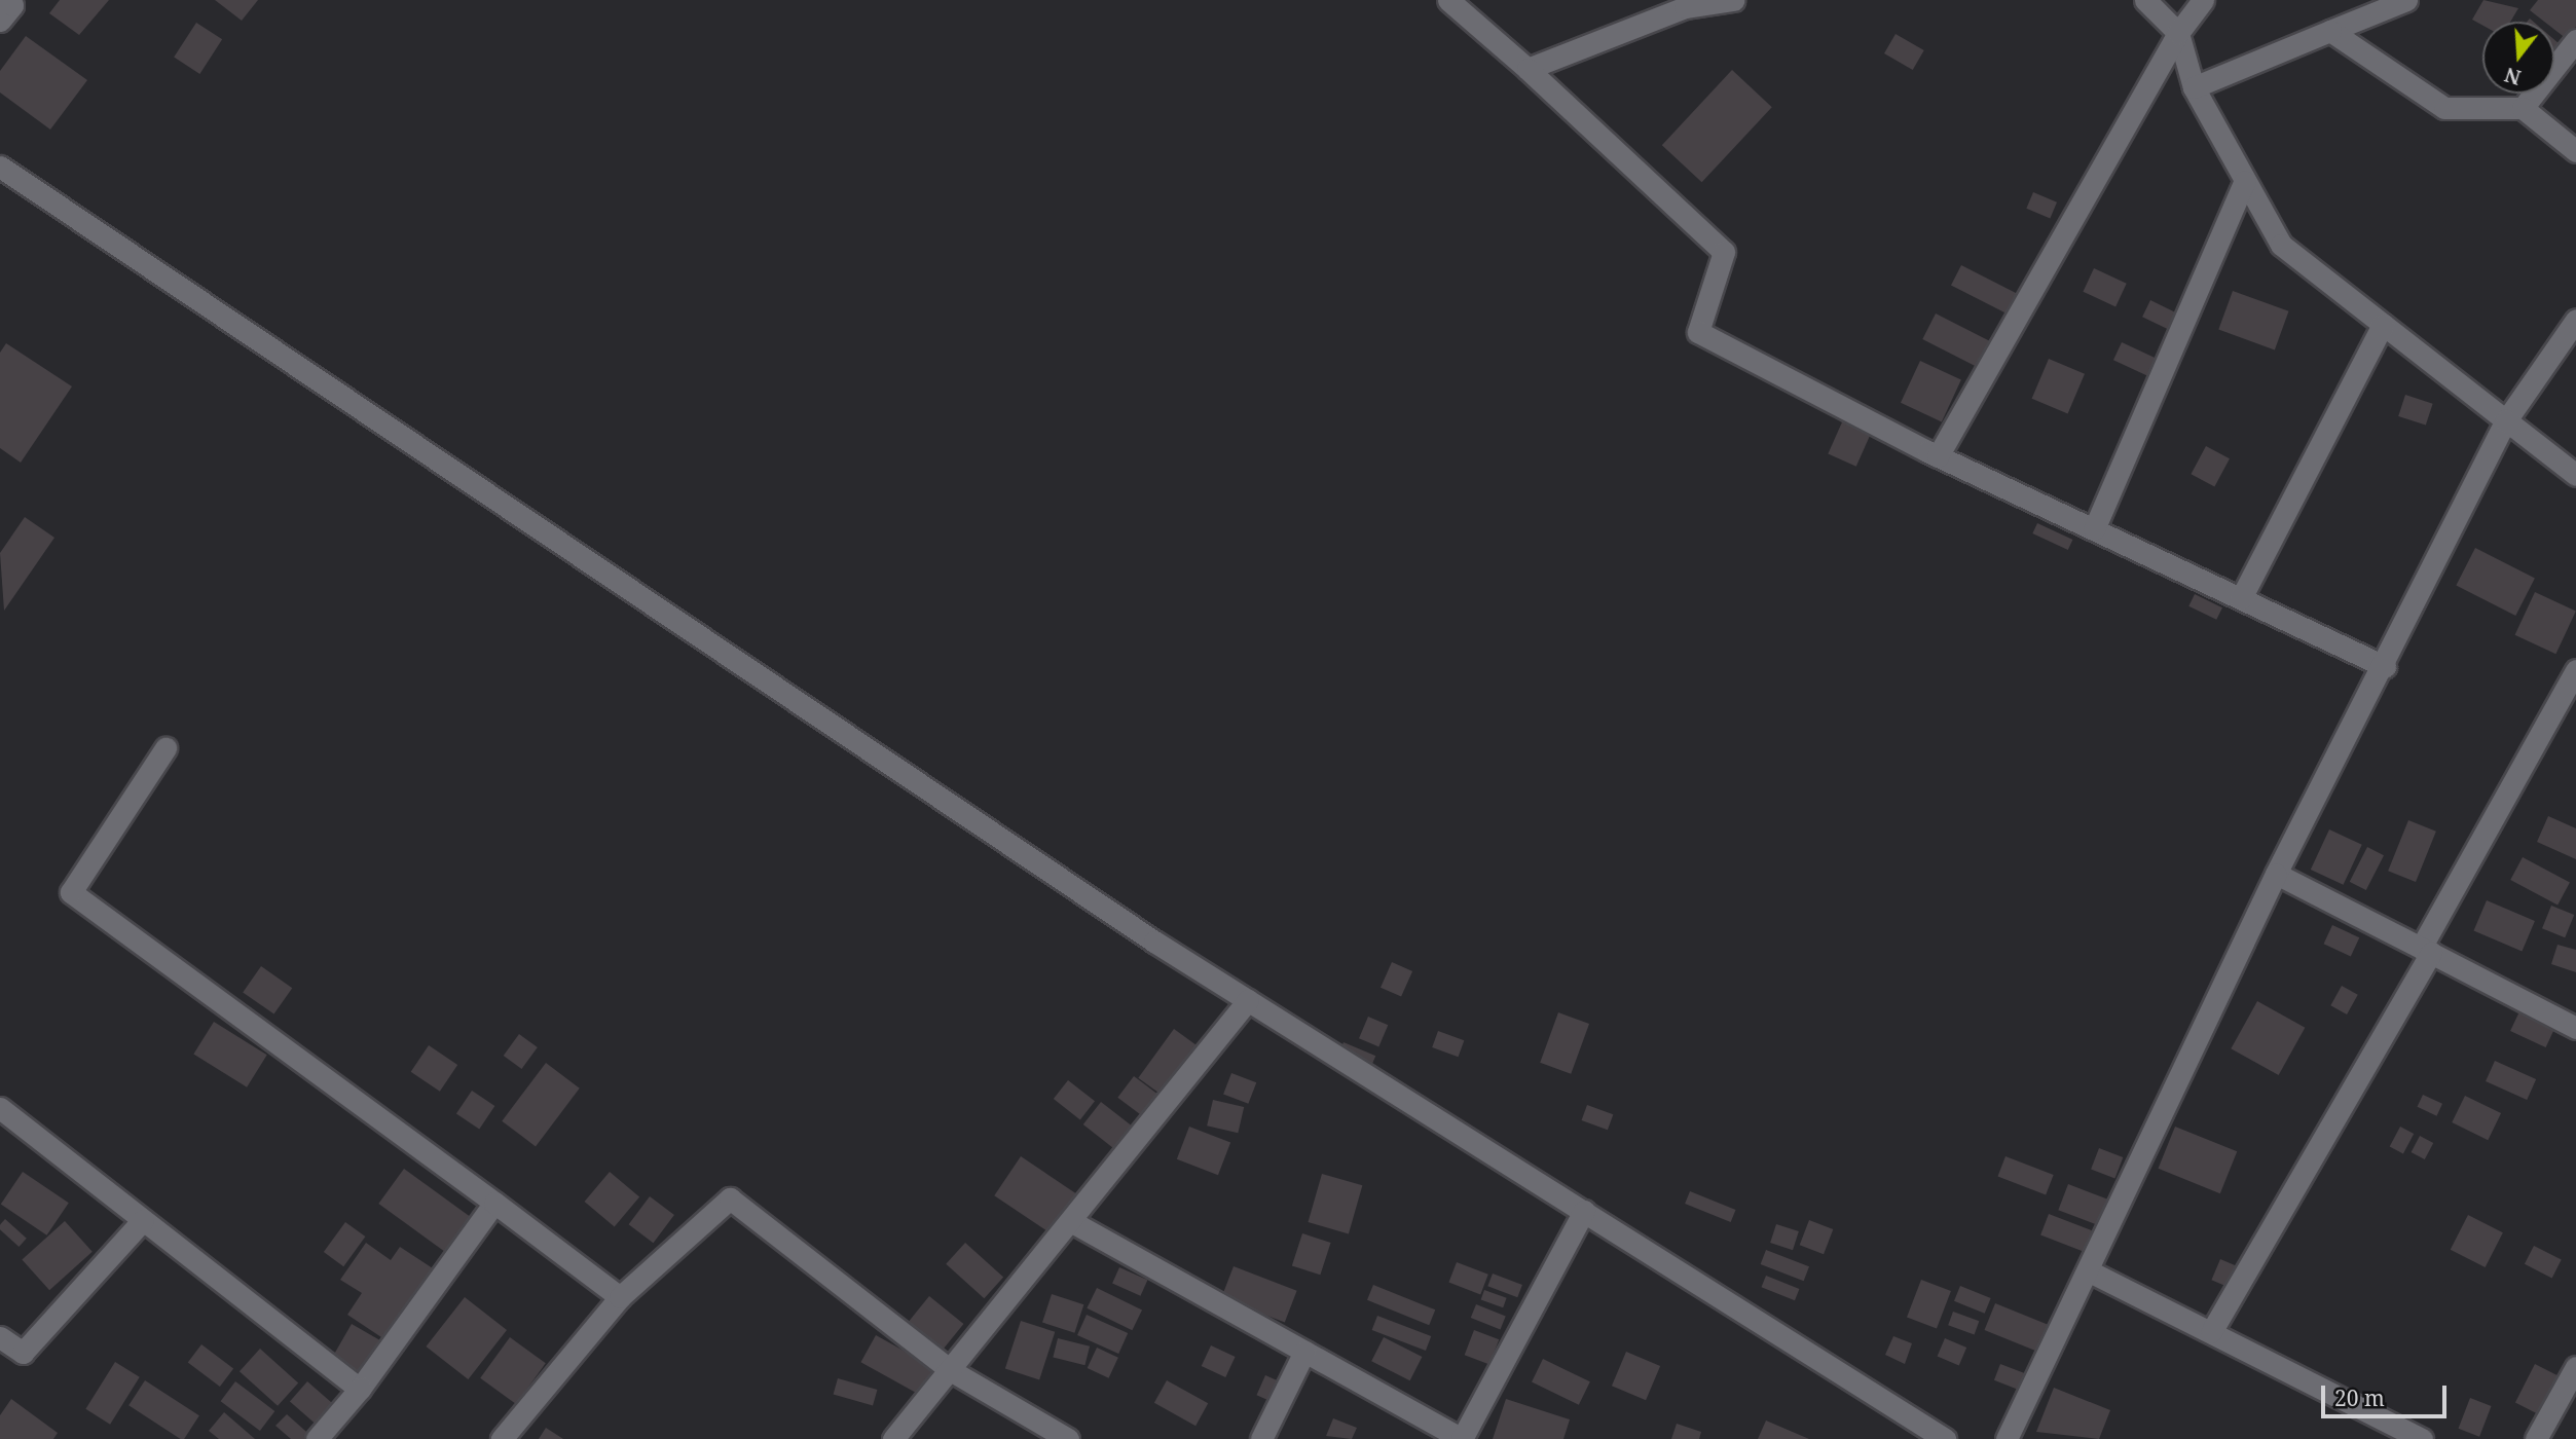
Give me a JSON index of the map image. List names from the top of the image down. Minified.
{"scale_bar":"20 m","north":"bottom"}
